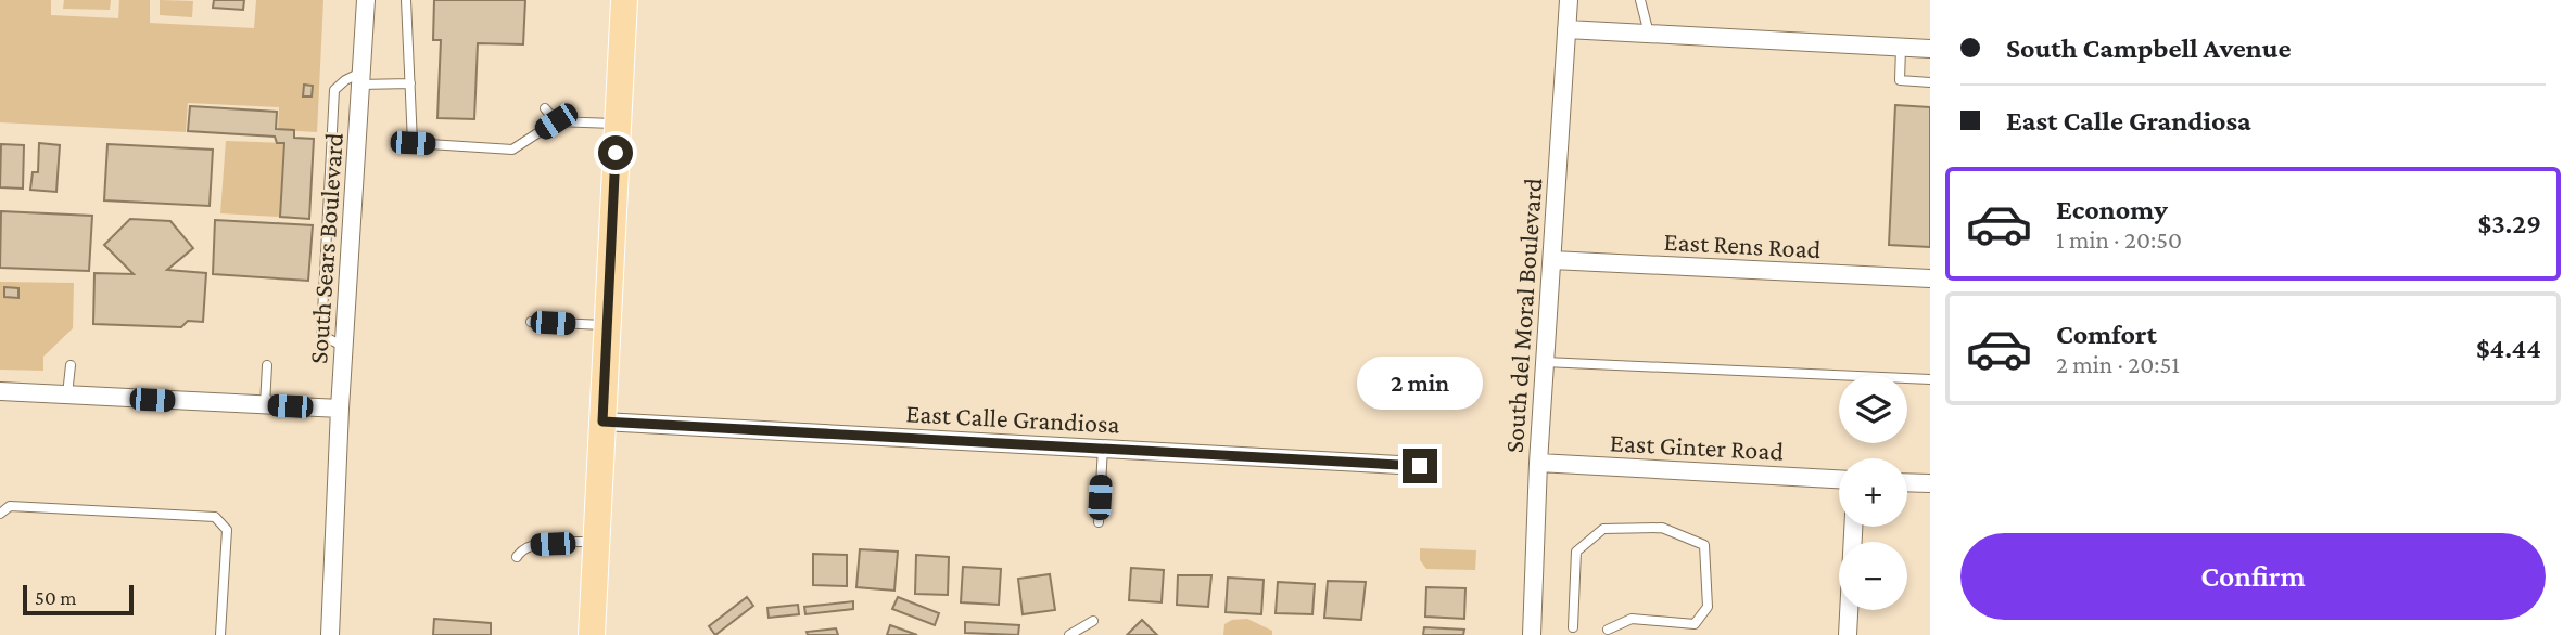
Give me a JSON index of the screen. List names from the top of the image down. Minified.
{"streets":{"street":["East Rens Road","South Sears Boulevard","South del Moral Boulevard","East Calle Grandiosa","East Ginter Road"]},"crossings":[["East Rens Road","South del Moral Boulevard"],["South del Moral Boulevard","East Ginter Road"]],"scale_bar":"50 m","page":{"banner":["South Campbell Avenue","East Calle Grandiosa"],"list":[{"name":"Economy","note":"1 min · 20:50","value":"$3.29"},{"name":"Comfort","note":"2 min · 20:51","value":"$4.44"}],"bubble":"2 min","map_buttons":["+","−"],"buttons":"Confirm","scale":"50 m"}}
